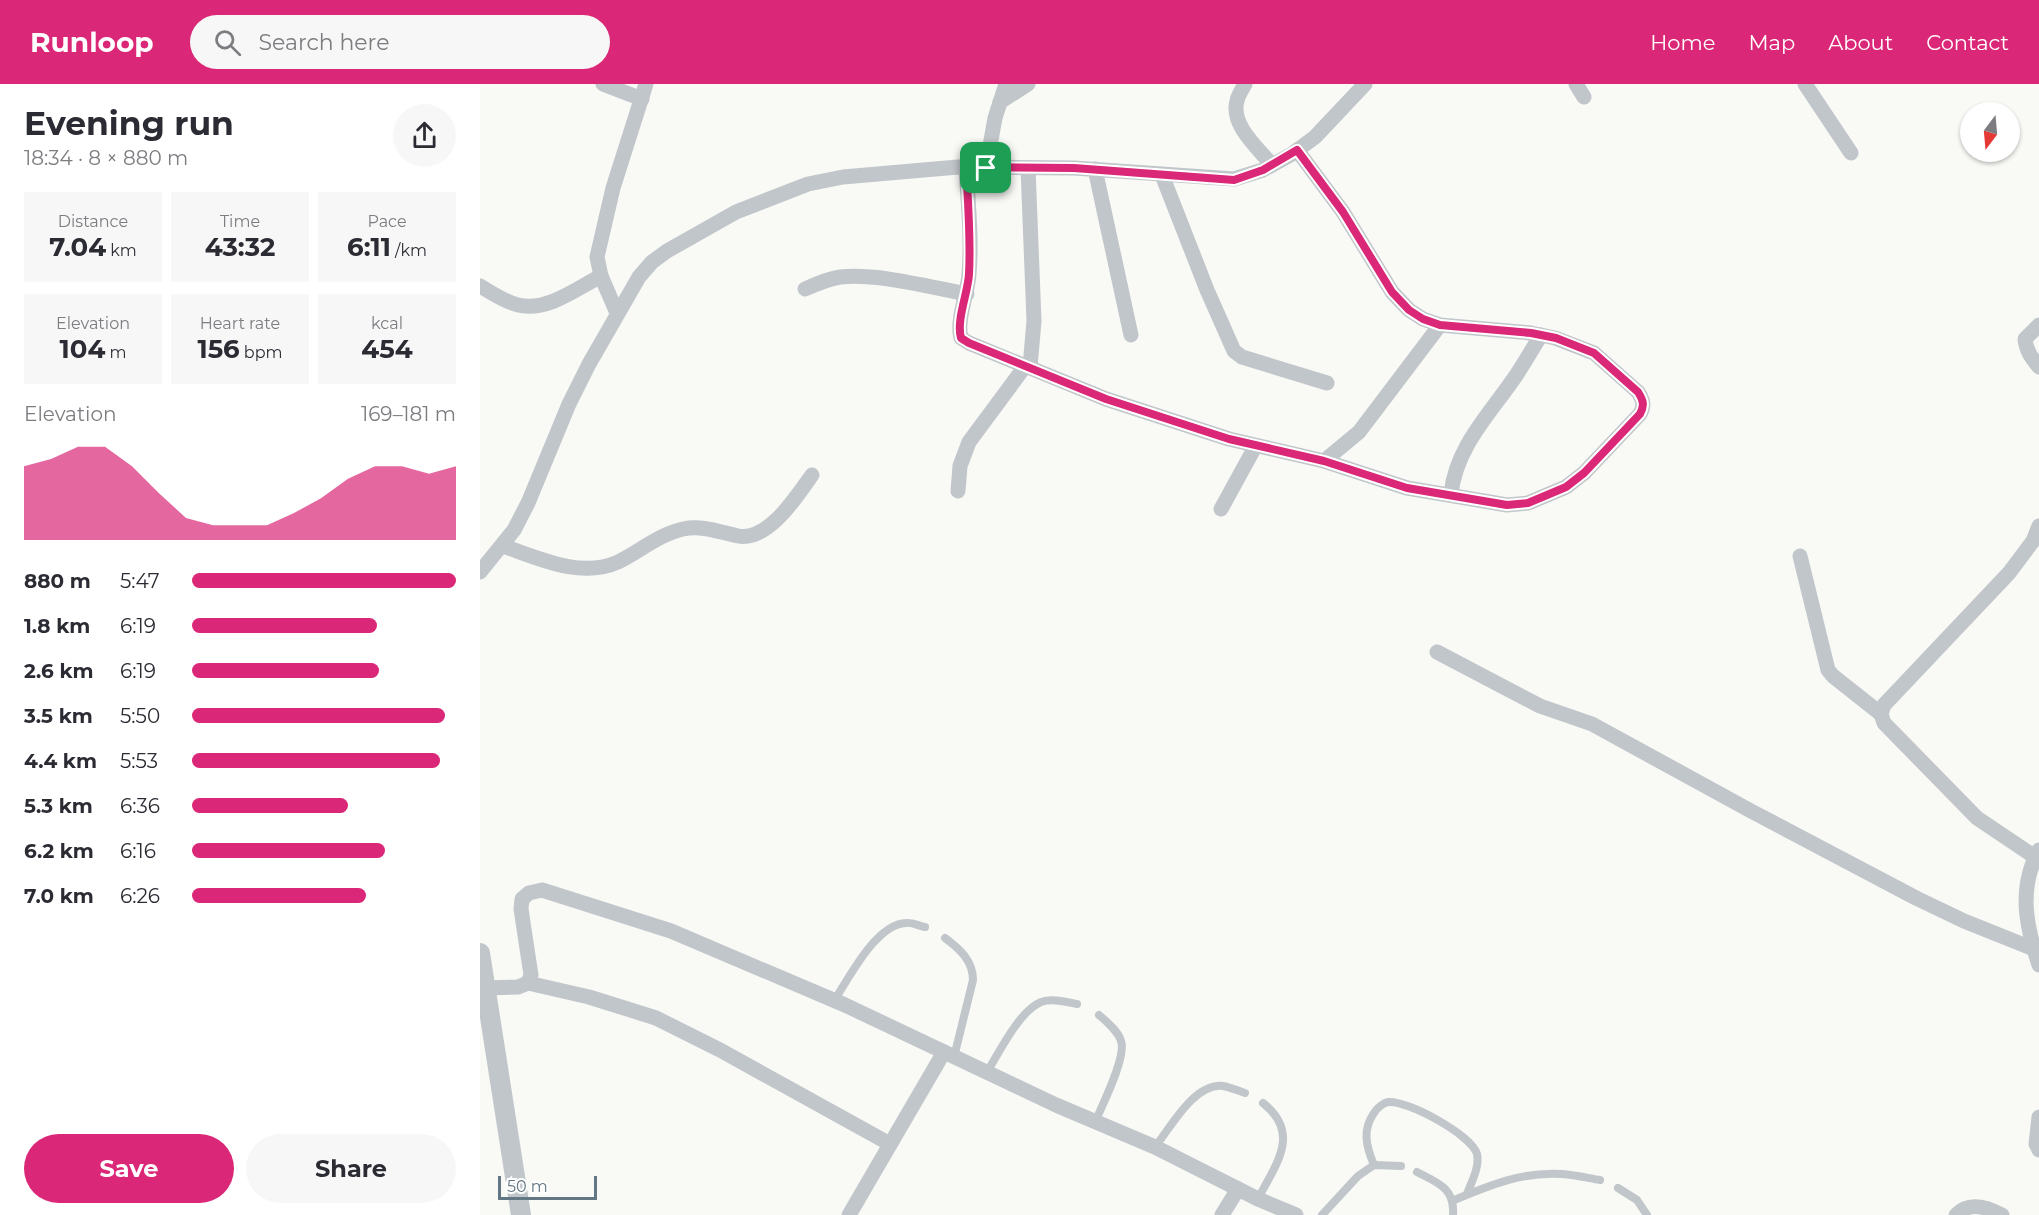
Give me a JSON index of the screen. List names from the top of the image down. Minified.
{"scale_bar":"50 m","north":"bottom","page":{"header":"Runloop","search":"Search here","nav":["Home","Map","About","Contact"],"heading":["Evening run","18:34 · 8 × 880 m"],"stats":[["Distance","7.04 km"],["Time","43:32"],["Pace","6:11 /km"],["Elevation","104 m"],["Heart rate","156 bpm"],["kcal","454"]],"chart":["Elevation","169–181 m"],"list":[{"name":"880 m","note":"5:47"},{"name":"1.8 km","note":"6:19"},{"name":"2.6 km","note":"6:19"},{"name":"3.5 km","note":"5:50"},{"name":"4.4 km","note":"5:53"},{"name":"5.3 km","note":"6:36"},{"name":"6.2 km","note":"6:16"},{"name":"7.0 km","note":"6:26"}],"buttons":["Save","Share"],"scale":"50 m"}}
